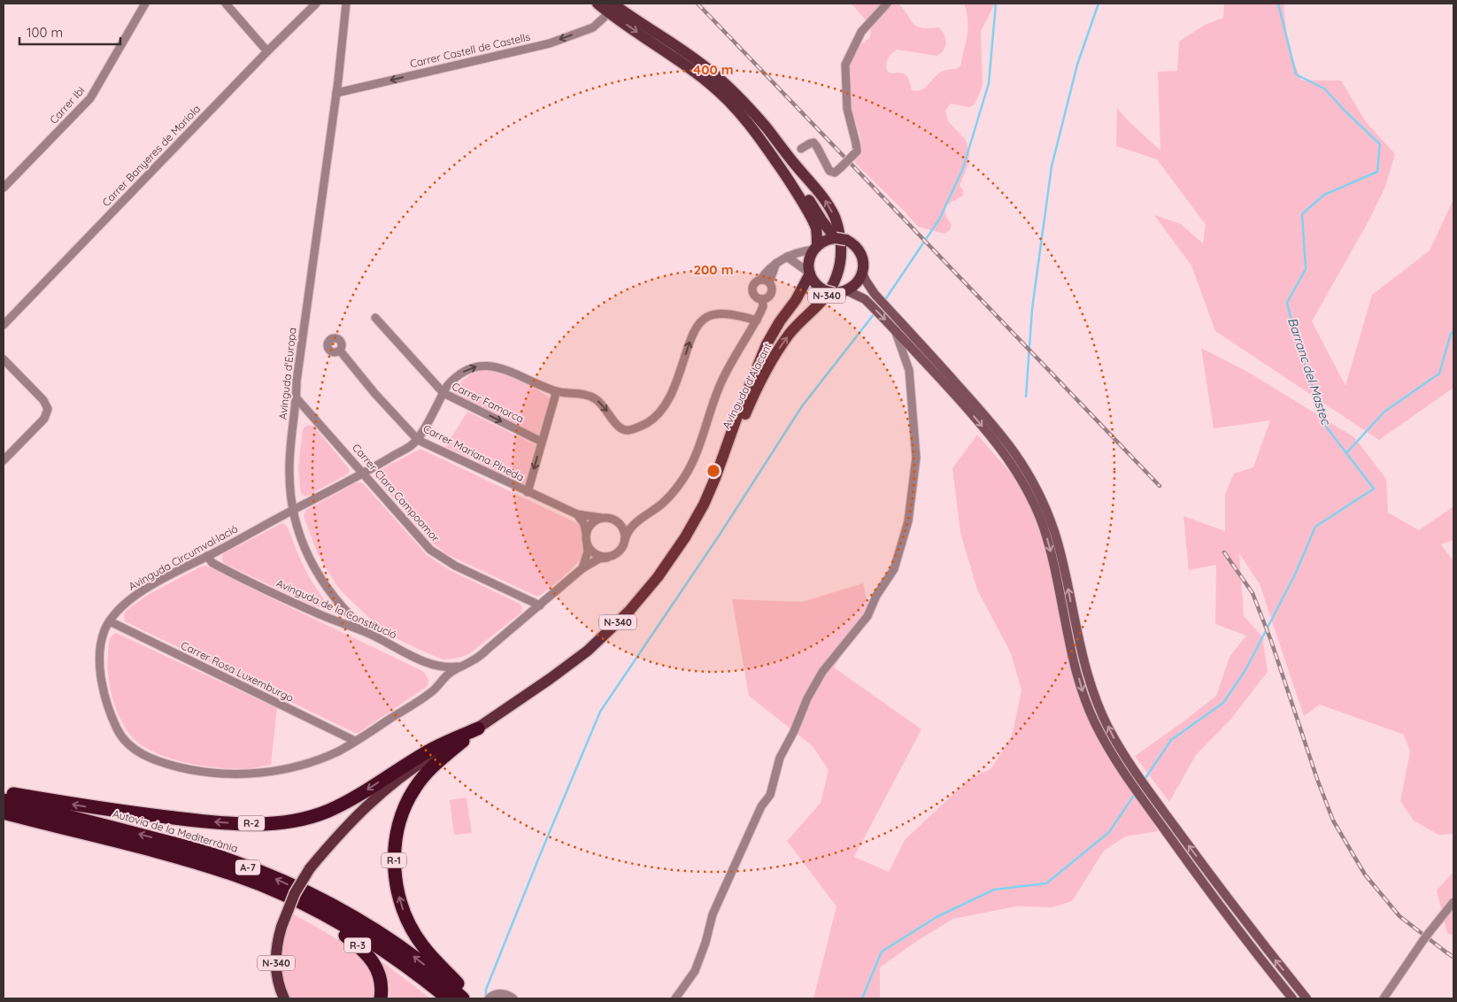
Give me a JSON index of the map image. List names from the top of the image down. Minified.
{"streets":{"highway":["R-2","Autovia de la Mediterrània","R-1","A-7","R-3"],"main road":["N-340","Avinguda d'Alacant"],"street":["Carrer Castell de Castells","Carrer Ibi","Carrer Banyeres de Mariola","Avinguda d'Europa","Carrer Famorca","Carrer Mariana Pineda","Carrer Clara Campoamor","Avinguda Circumval·lació","Avinguda de la Constitució","Carrer Rosa Luxemburgo"]},"crossings":[["Carrer Castell de Castells","Avinguda d'Europa"],["N-340","Avinguda d'Alacant"],["N-340","R-2"],["N-340","R-1"],["Avinguda d'Europa","Carrer Clara Campoamor"],["Avinguda d'Europa","Avinguda Circumval·lació"],["Avinguda d'Europa","Avinguda de la Constitució"],["Carrer Famorca","Avinguda Circumval·lació"],["Carrer Mariana Pineda","Avinguda Circumval·lació"],["Carrer Clara Campoamor","Avinguda Circumval·lació"],["Avinguda Circumval·lació","Avinguda de la Constitució"],["Avinguda Circumval·lació","Carrer Rosa Luxemburgo"],["R-2","R-1"],["A-7","R-3"]],"one_way":["Carrer Castell de Castells","Carrer Famorca"],"water":["Barranc del Mastec"],"scale_bar":"100 m","rings":["400 m","200 m"]}
